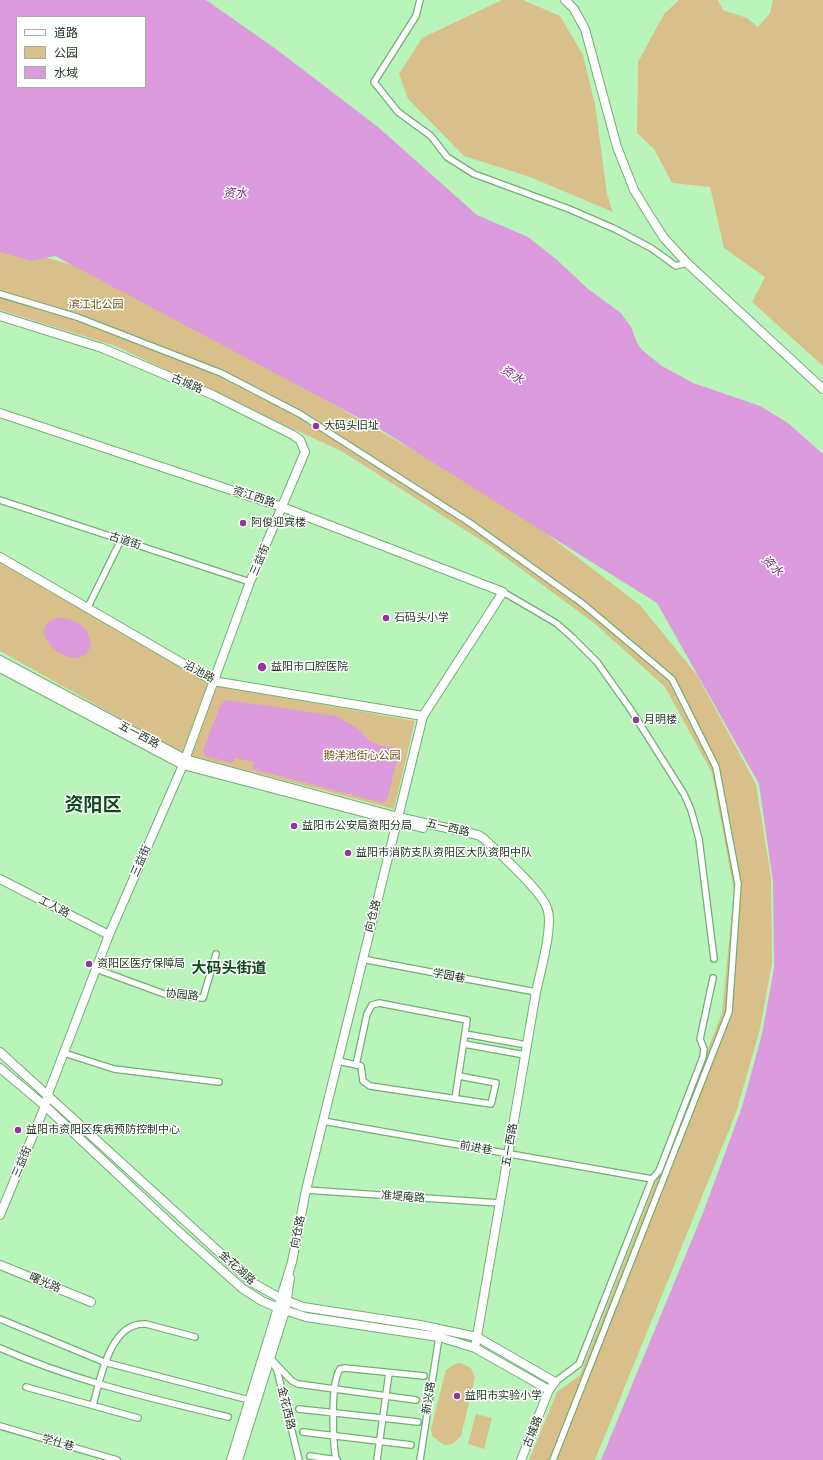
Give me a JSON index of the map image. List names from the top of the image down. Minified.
{"streets":{"street":["古城路","资江西路","古道街","三益街","沿池路","五一西路","工人路","向仓路","学园巷","协园路","前进巷","准堤庵路","金花湖路","曙光路","新兴路","金花西路","学仕巷"]},"crossings":[["古城路","资江西路"],["古城路","三益街"],["古城路","金花湖路"],["资江西路","三益街"],["资江西路","向仓路"],["古道街","三益街"],["三益街","沿池路"],["三益街","五一西路"],["三益街","工人路"],["三益街","协园路"],["三益街","金花湖路"],["沿池路","向仓路"],["五一西路","向仓路"],["五一西路","学园巷"],["五一西路","前进巷"],["五一西路","准堤庵路"],["五一西路","金花湖路"],["向仓路","学园巷"],["向仓路","前进巷"],["向仓路","准堤庵路"],["向仓路","金花湖路"],["向仓路","金花西路"]],"districts":["资阳区","大码头街道"],"water":["资水"],"parks":["滨江北公园","鹅洋池街心公园"],"places":["大码头旧址","阿俊迎宾楼","石码头小学","益阳市口腔医院","月明楼","益阳市公安局资阳分局","益阳市消防支队资阳区大队资阳中队","资阳区医疗保障局","益阳市资阳区疾病预防控制中心","益阳市实验小学"],"legend":["道路","公园","水域"]}
